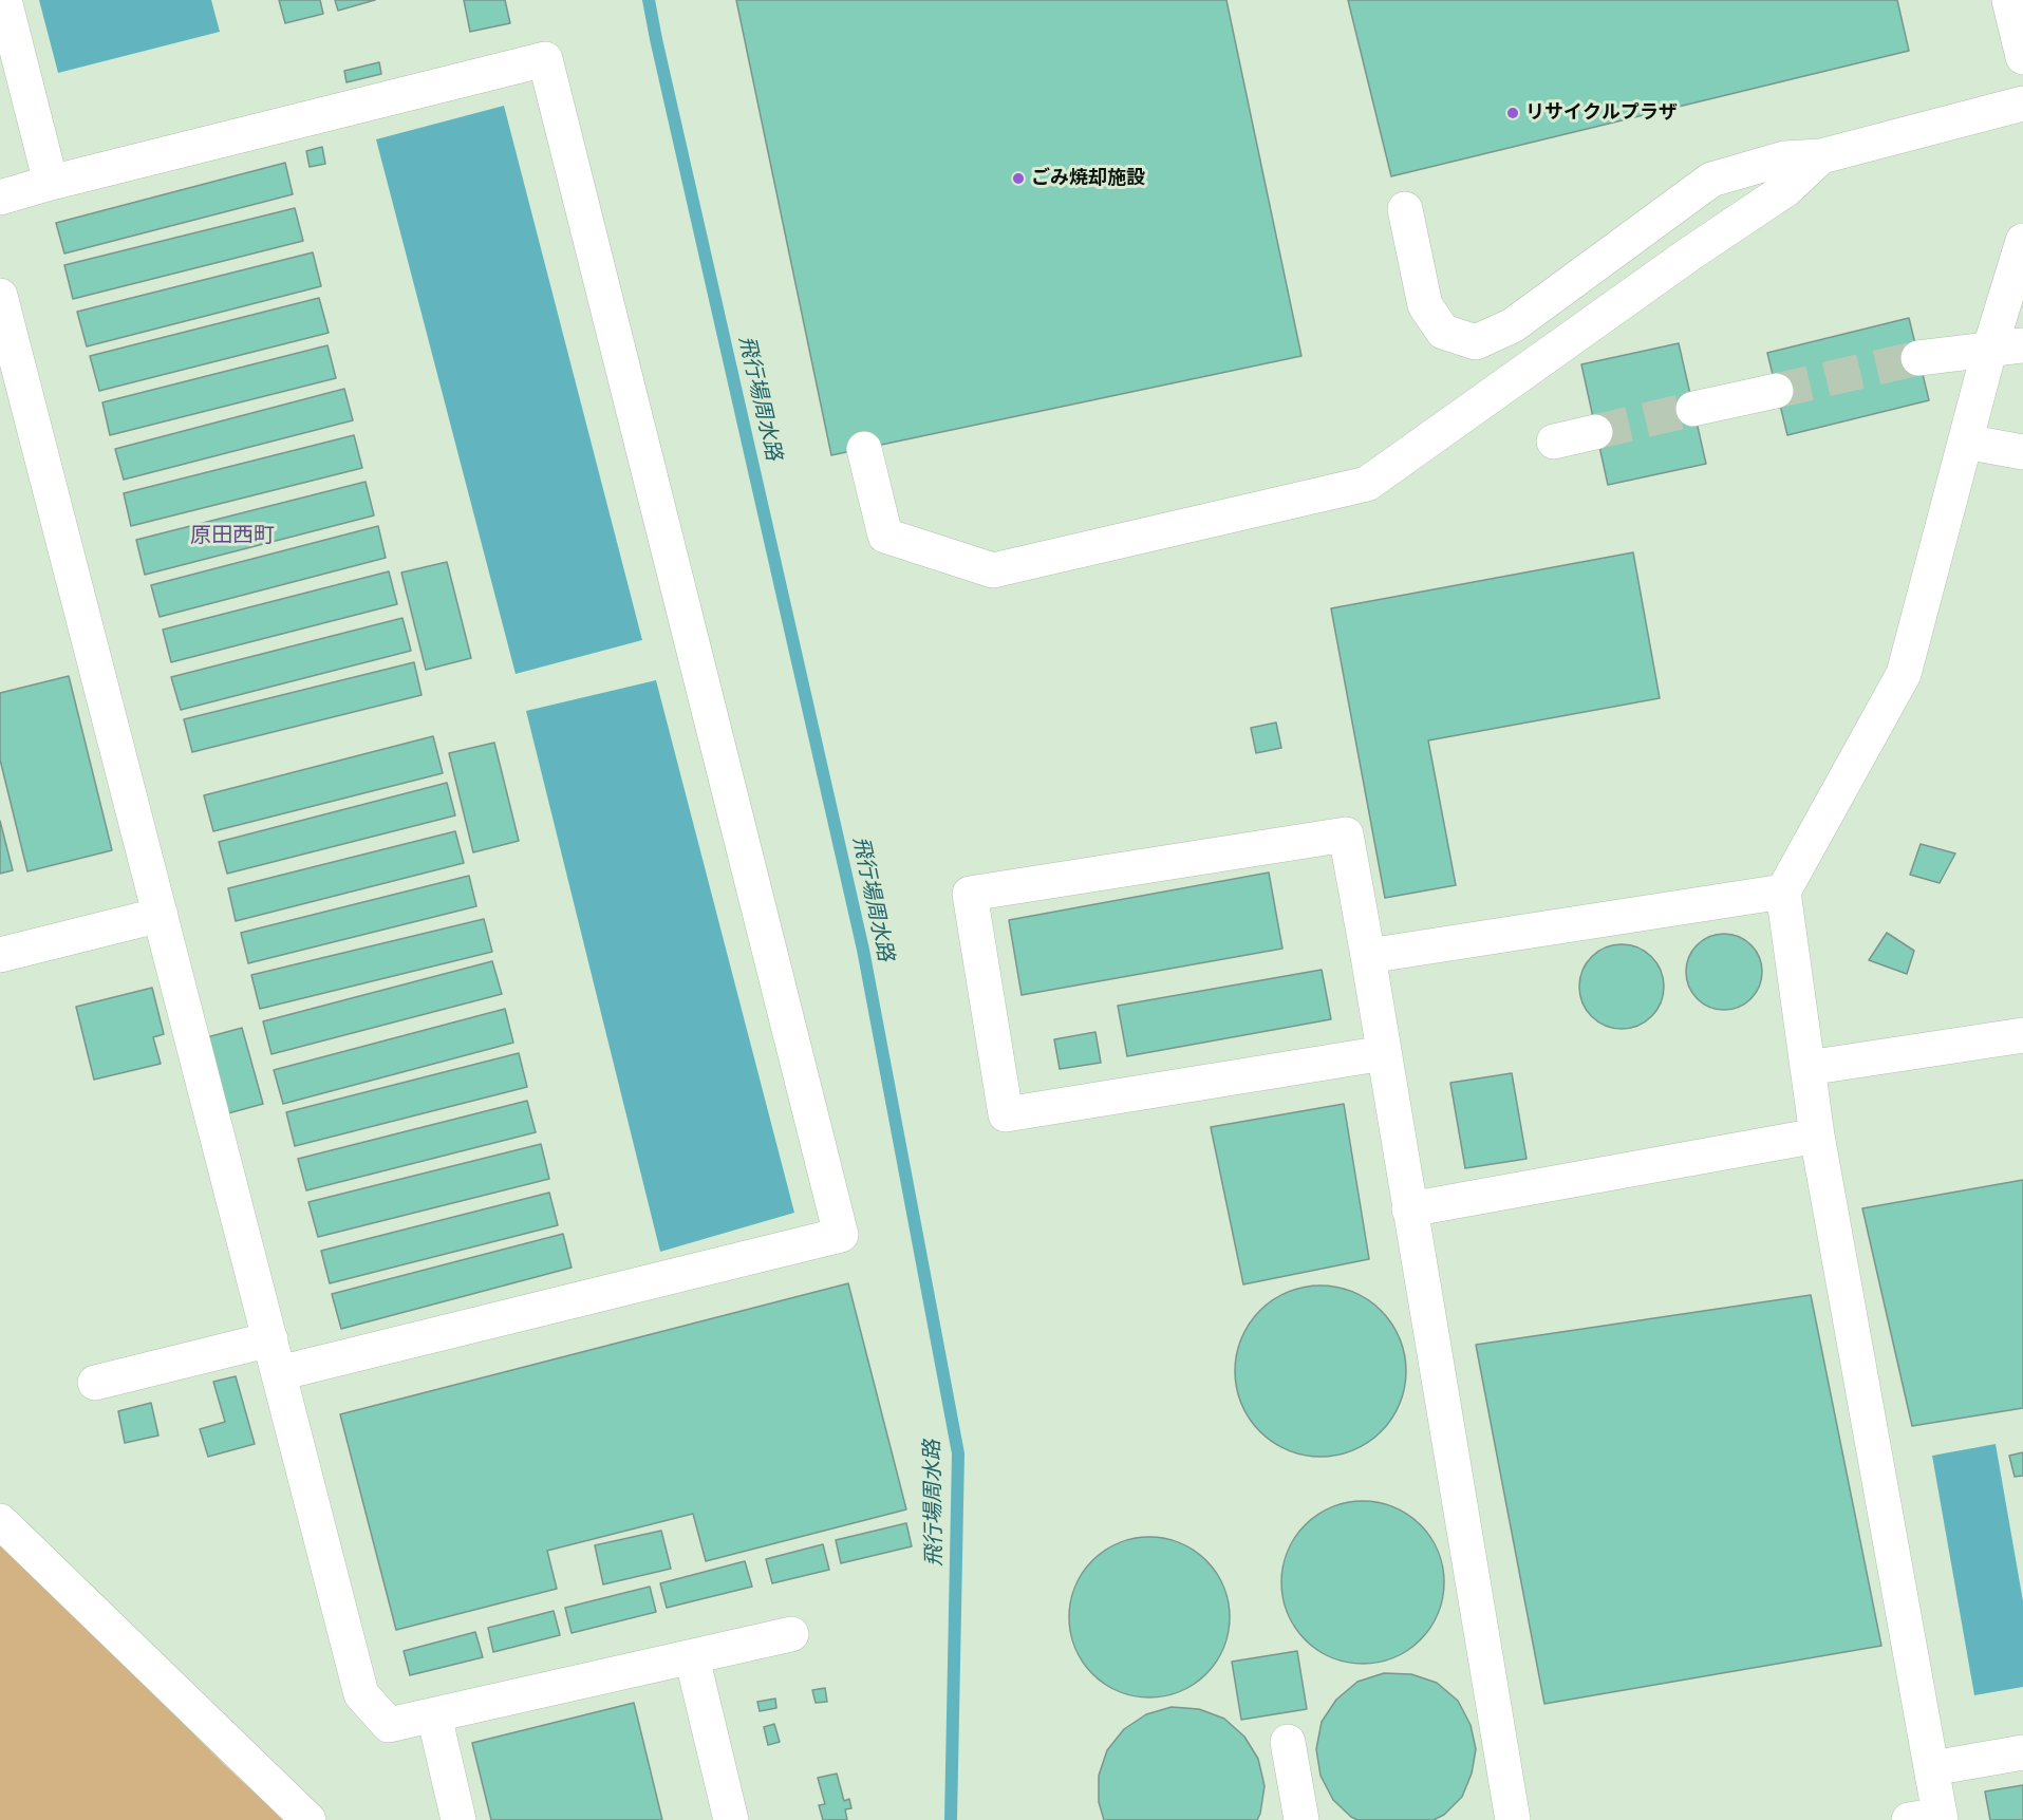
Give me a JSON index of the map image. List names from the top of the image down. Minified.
{"districts":["原田西町"],"water":["飛行場周水路"],"places":["リサイクルプラザ","ごみ焼却施設"]}
